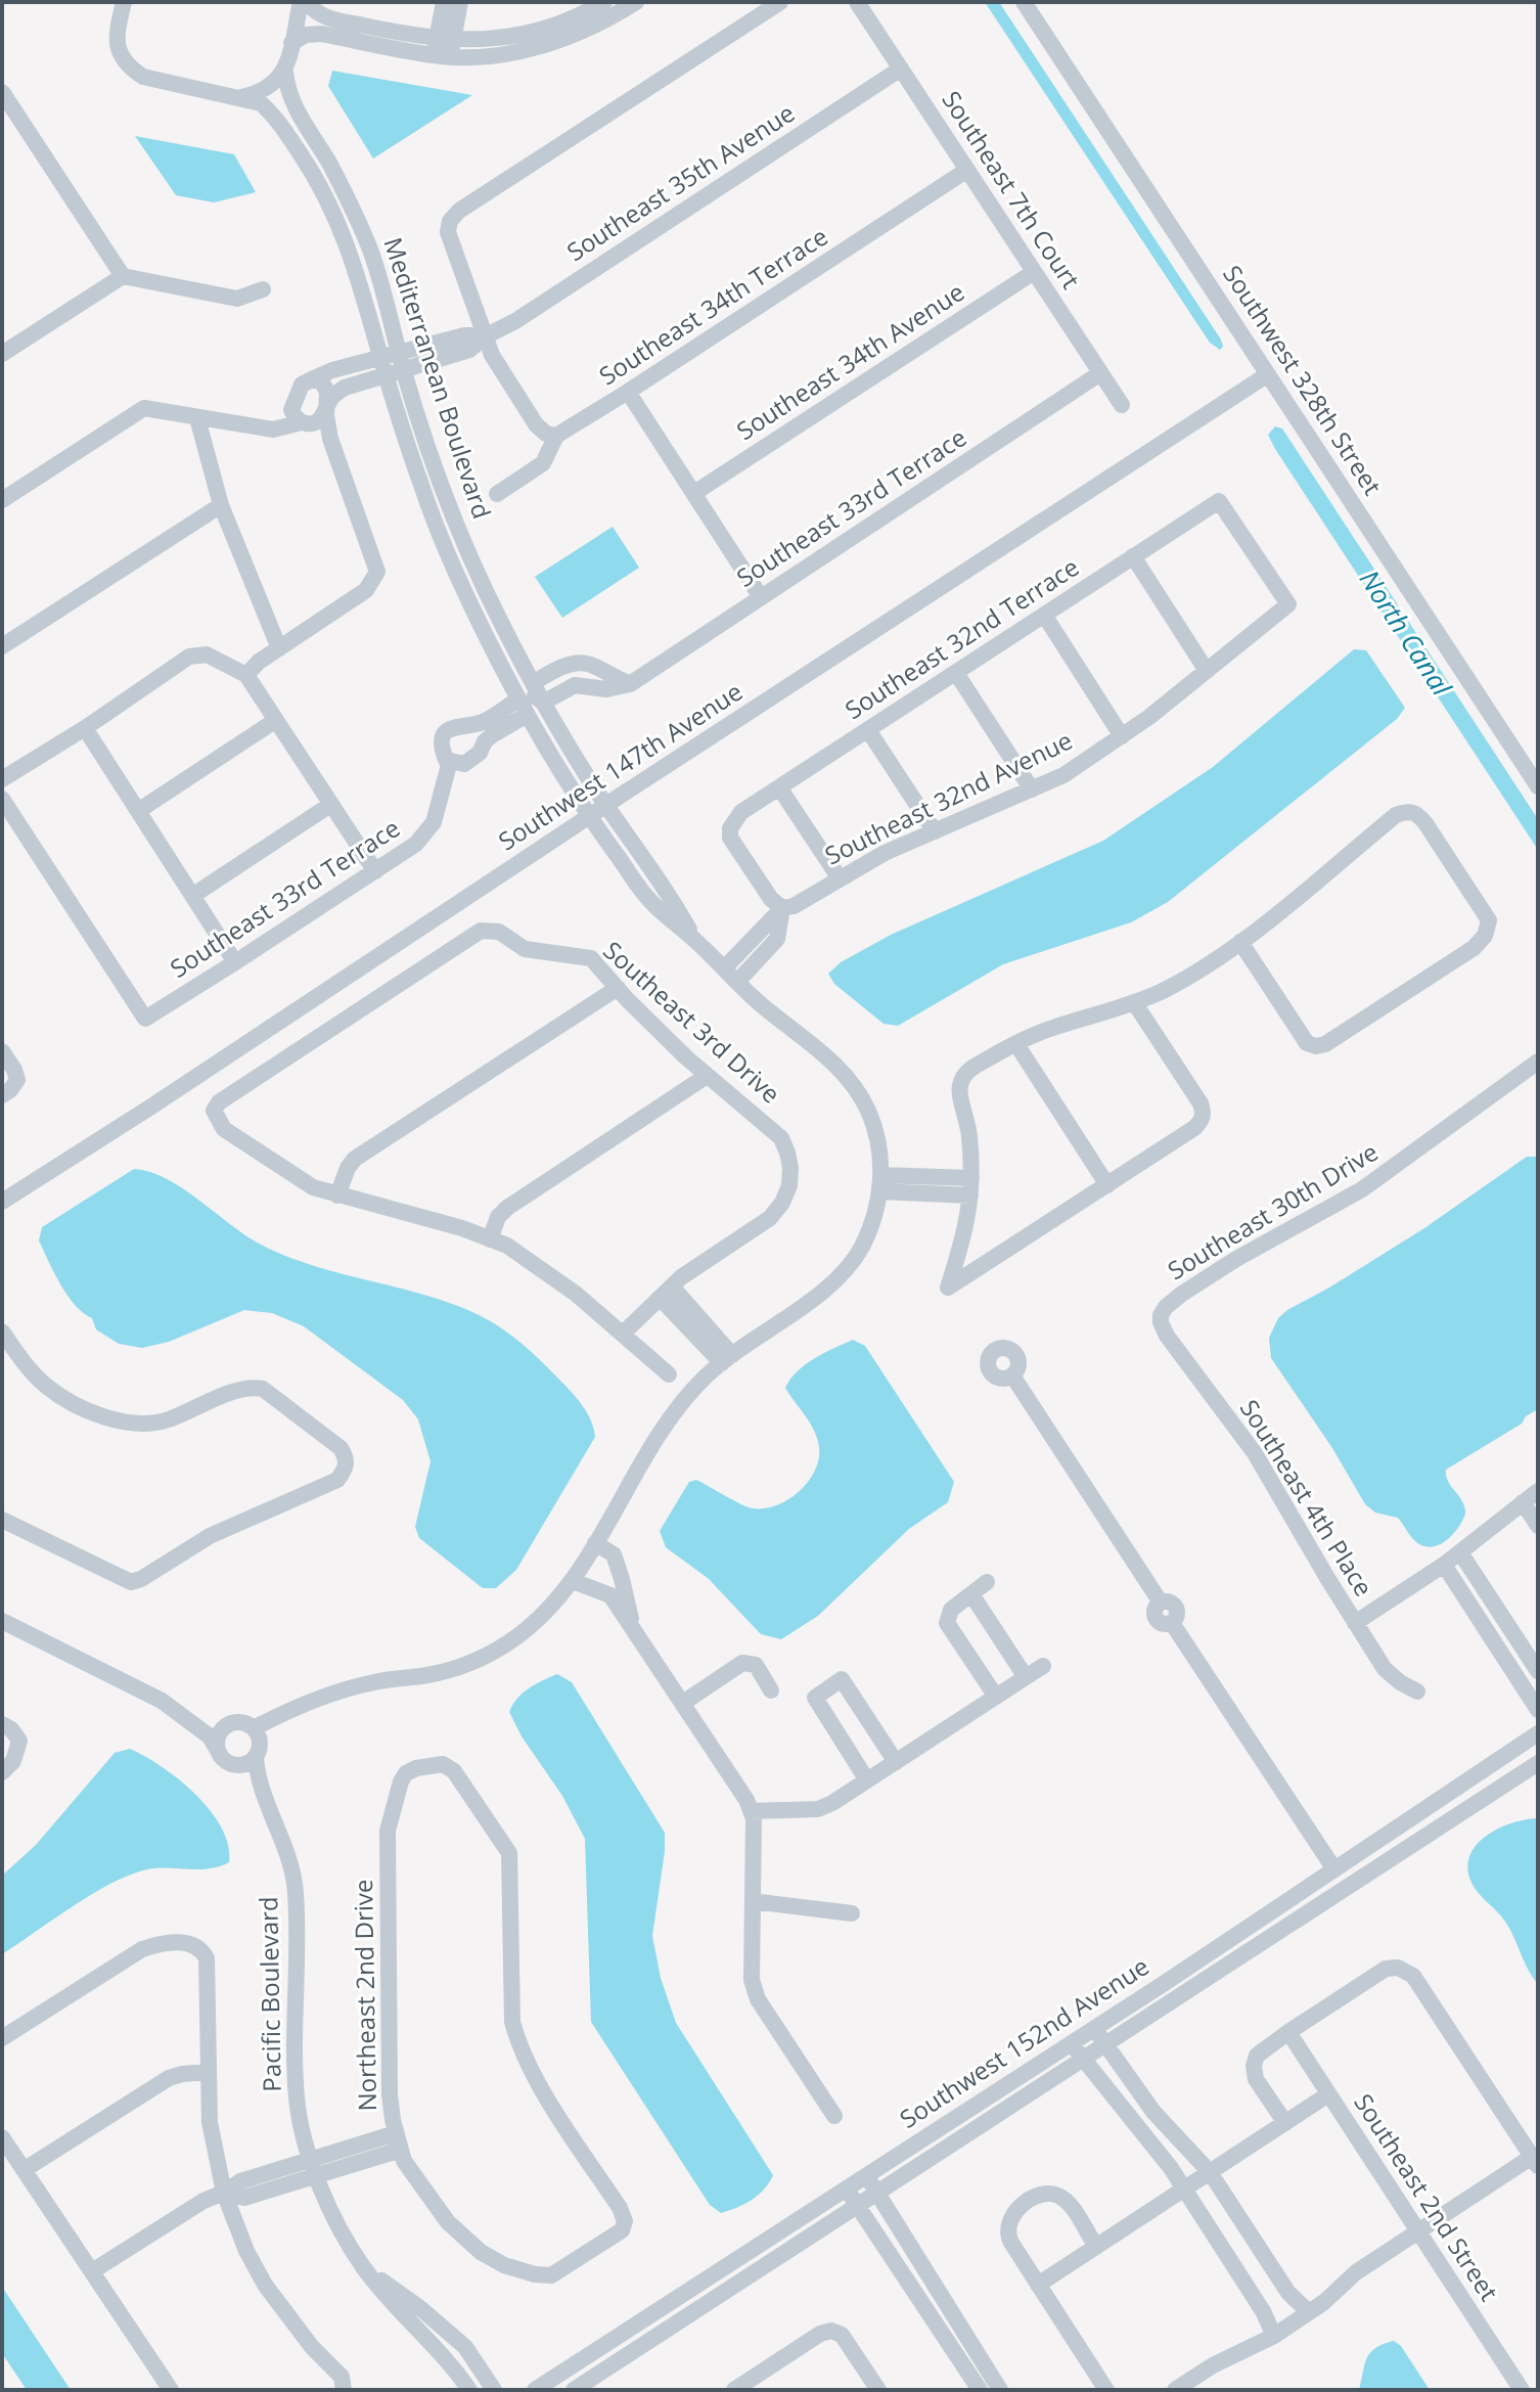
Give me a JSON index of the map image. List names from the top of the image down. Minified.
{"streets":{"street":["Southeast 35th Avenue","Southeast 7th Court","Southeast 34th Terrace","Southeast 34th Avenue","Mediterranean Boulevard","Southwest 328th Street","Southeast 33rd Terrace","Southeast 32nd Terrace","Southwest 147th Avenue","Southeast 32nd Avenue","Southeast 3rd Drive","Southeast 30th Drive","Southeast 4th Place","Pacific Boulevard","Northeast 2nd Drive","Southwest 152nd Avenue","Southeast 2nd Street"]},"crossings":[["Southeast 35th Avenue","Southeast 7th Court"],["Southeast 35th Avenue","Mediterranean Boulevard"],["Southeast 7th Court","Southeast 34th Terrace"],["Southeast 7th Court","Southeast 34th Avenue"],["Southeast 7th Court","Southeast 33rd Terrace"],["Mediterranean Boulevard","Southeast 33rd Terrace"],["Mediterranean Boulevard","Southwest 147th Avenue"],["Southwest 328th Street","Southwest 147th Avenue"],["Southeast 32nd Terrace","Southeast 32nd Avenue"],["Southeast 30th Drive","Southeast 4th Place"]],"water":["North Canal"]}
